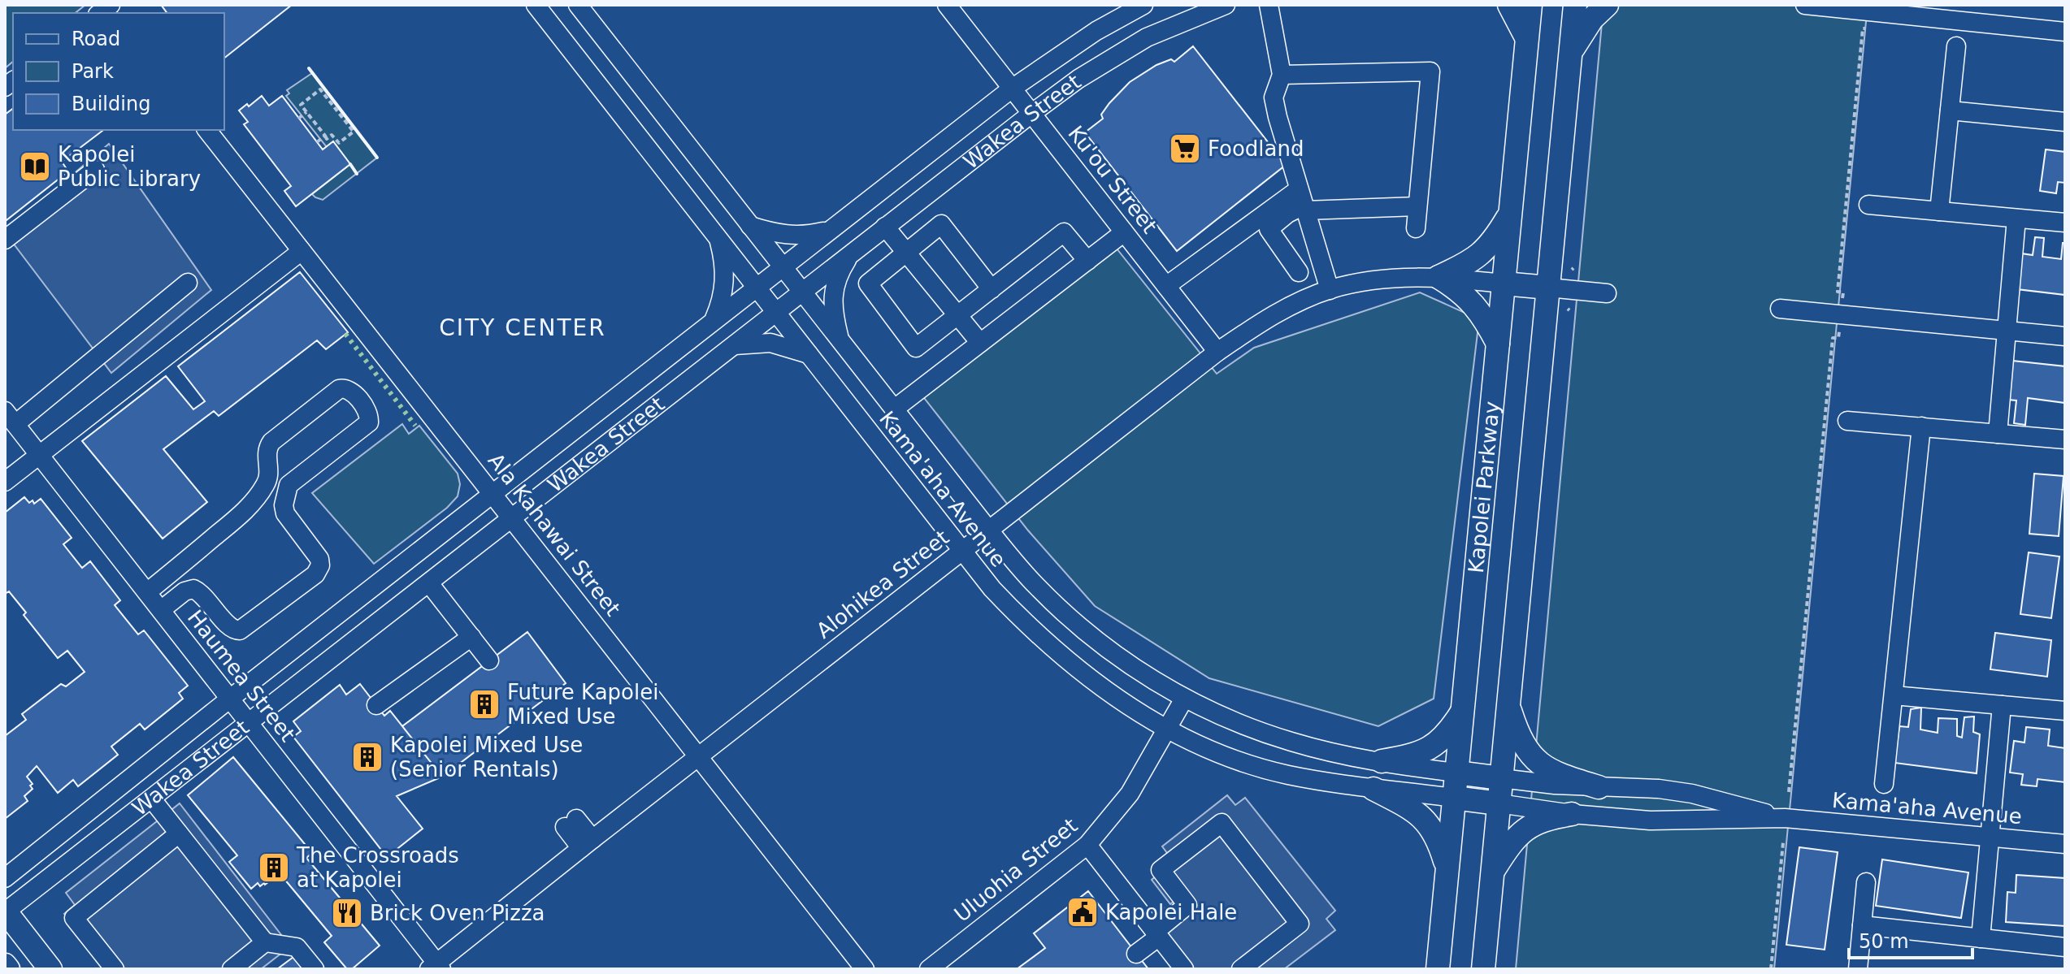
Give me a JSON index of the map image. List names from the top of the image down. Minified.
{"streets":{"main road":["Kapolei Parkway"],"street":["Wakea Street","Ku'ou Street","Kama'aha Avenue","Ala Kahawai Street","Alohikea Street","Haumea Street","Uluohia Street"]},"crossings":[["Wakea Street","Ku'ou Street"],["Wakea Street","Kama'aha Avenue"],["Wakea Street","Ala Kahawai Street"],["Wakea Street","Haumea Street"],["Ku'ou Street","Alohikea Street"],["Kapolei Parkway","Kama'aha Avenue"],["Kapolei Parkway","Alohikea Street"],["Kama'aha Avenue","Alohikea Street"],["Kama'aha Avenue","Uluohia Street"],["Ala Kahawai Street","Alohikea Street"],["Alohikea Street","Haumea Street"]],"districts":["CITY CENTER"],"places":{"supermarket":["Foodland"],"library":["Kapolei Public Library"],"building":["Future Kapolei Mixed Use","Kapolei Mixed Use (Senior Rentals)","The Crossroads at Kapolei"],"public building":["Kapolei Hale"],"restaurant":["Brick Oven Pizza"]},"legend":["Road","Park","Building"],"scale_bar":"50 m"}
